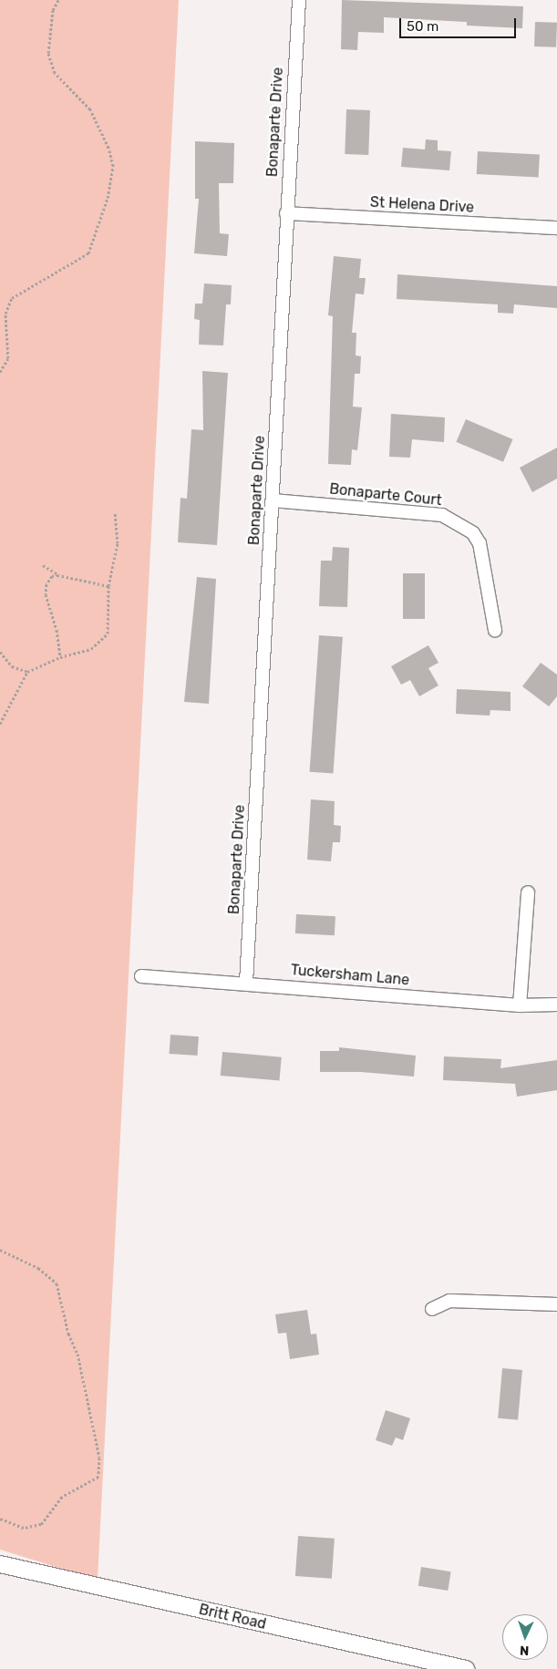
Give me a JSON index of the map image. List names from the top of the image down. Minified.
{"streets":{"street":["Bonaparte Drive","St Helena Drive","Bonaparte Court","Tuckersham Lane","Britt Road"]},"crossings":[["Bonaparte Drive","St Helena Drive"],["Bonaparte Drive","Bonaparte Court"],["Bonaparte Drive","Tuckersham Lane"]],"scale_bar":"50 m","north":"bottom"}
